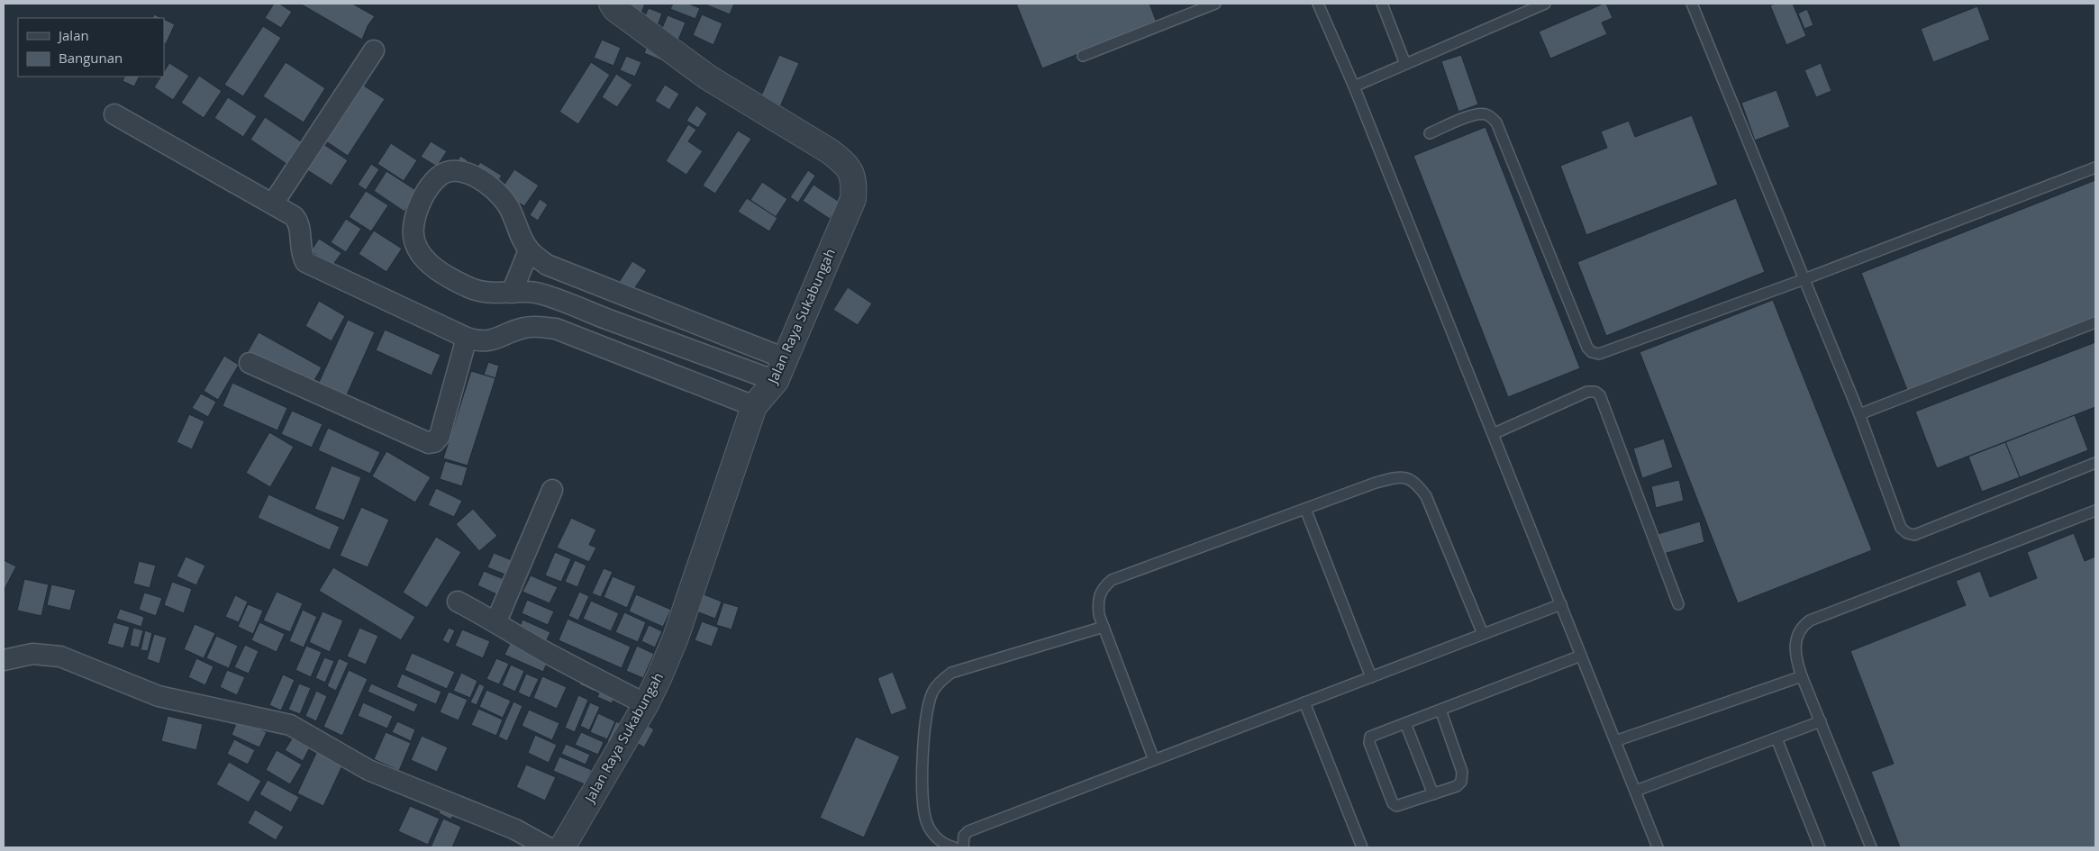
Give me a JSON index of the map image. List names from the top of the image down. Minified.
{"streets":{"street":["Jalan Raya Sukabungah"]},"legend":["Jalan","Bangunan"]}
